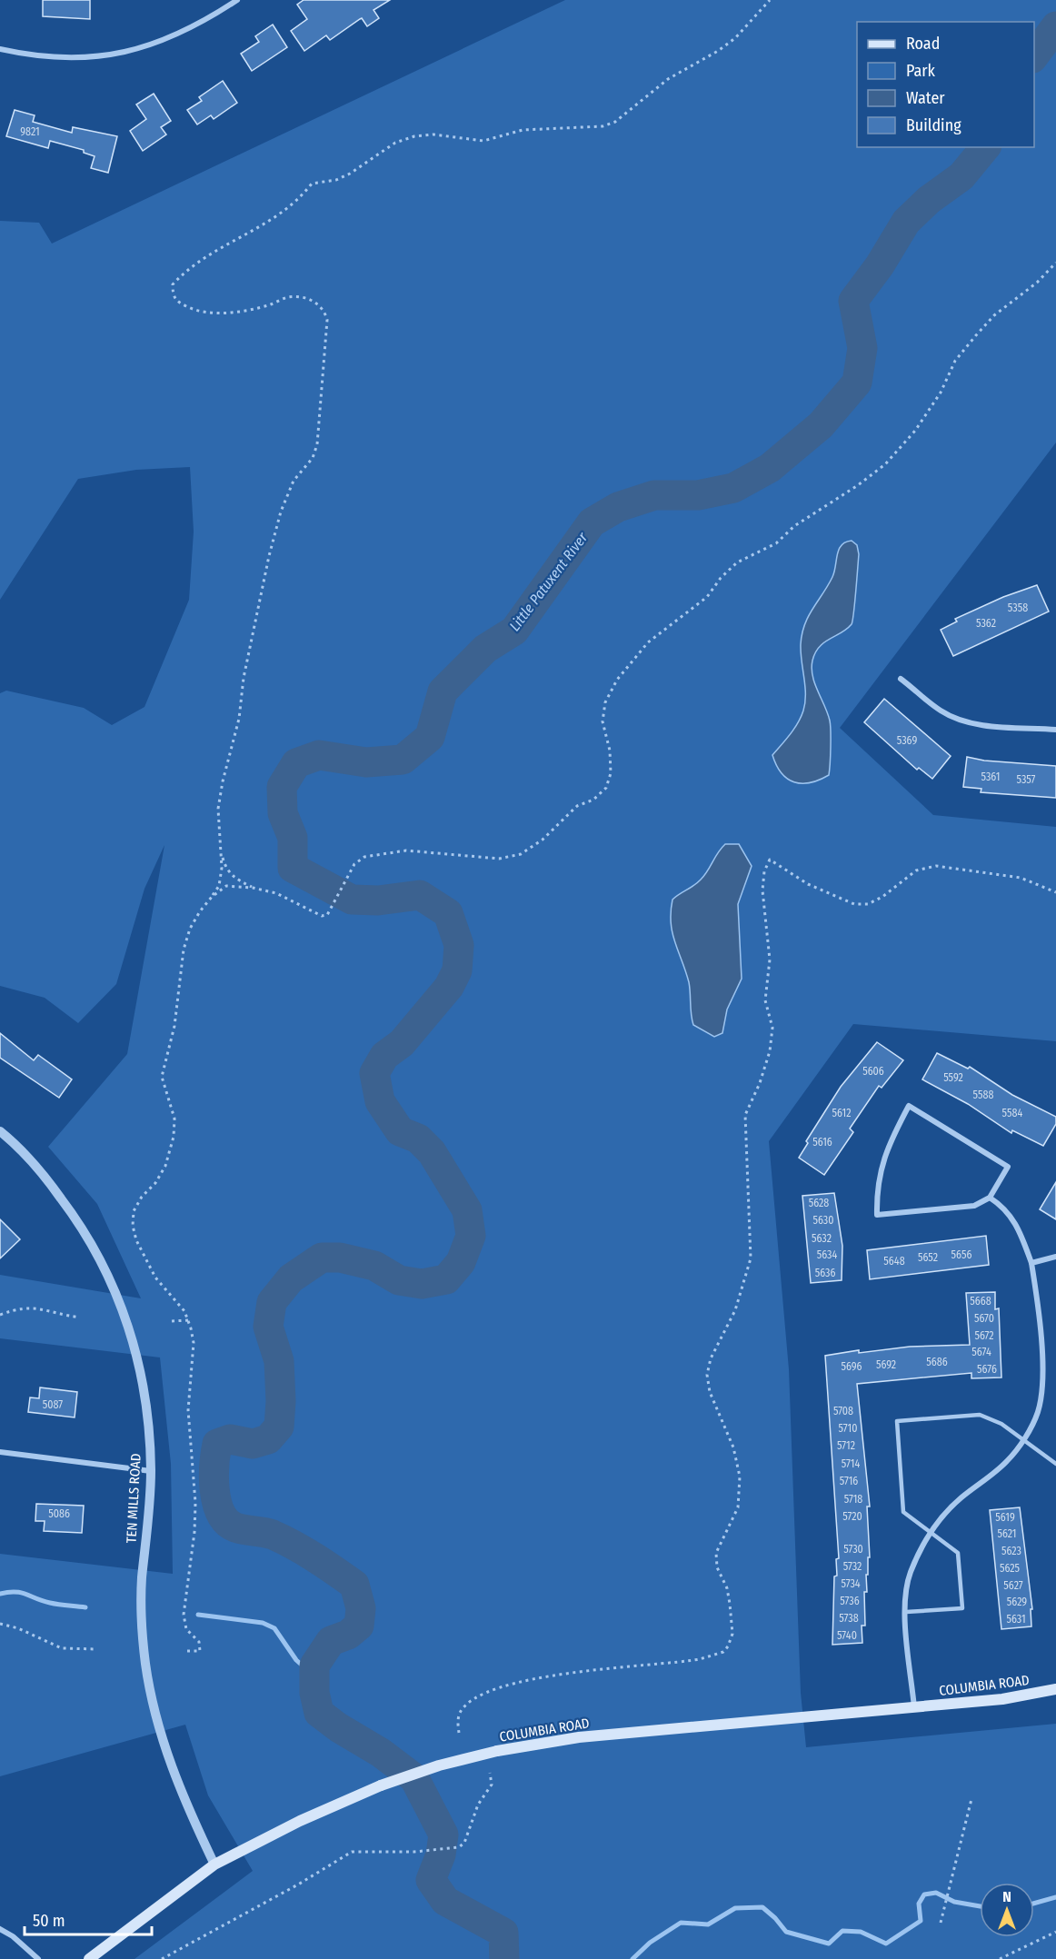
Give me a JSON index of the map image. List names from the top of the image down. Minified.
{"streets":{"main road":["COLUMBIA ROAD"],"street":["TEN MILLS ROAD"]},"crossings":[["TEN MILLS ROAD","COLUMBIA ROAD"]],"water":["Little Patuxent River"],"house_numbers":["9821","5358","5362","5369","5361","5357","5606","5592","5588","5612","5584","5616","5628","5630","5632","5634","5656","5652","5648","5636","5668","5670","5672","5674","5686","5692","5696","5676","5087","5708","5710","5712","5714","5716","5718","5086","5720","5619","5621","5730","5623","5732","5625","5734","5627","5736","5629","5738","5631","5740"],"legend":["Road","Park","Water","Building"],"scale_bar":"50 m","north":"top"}
